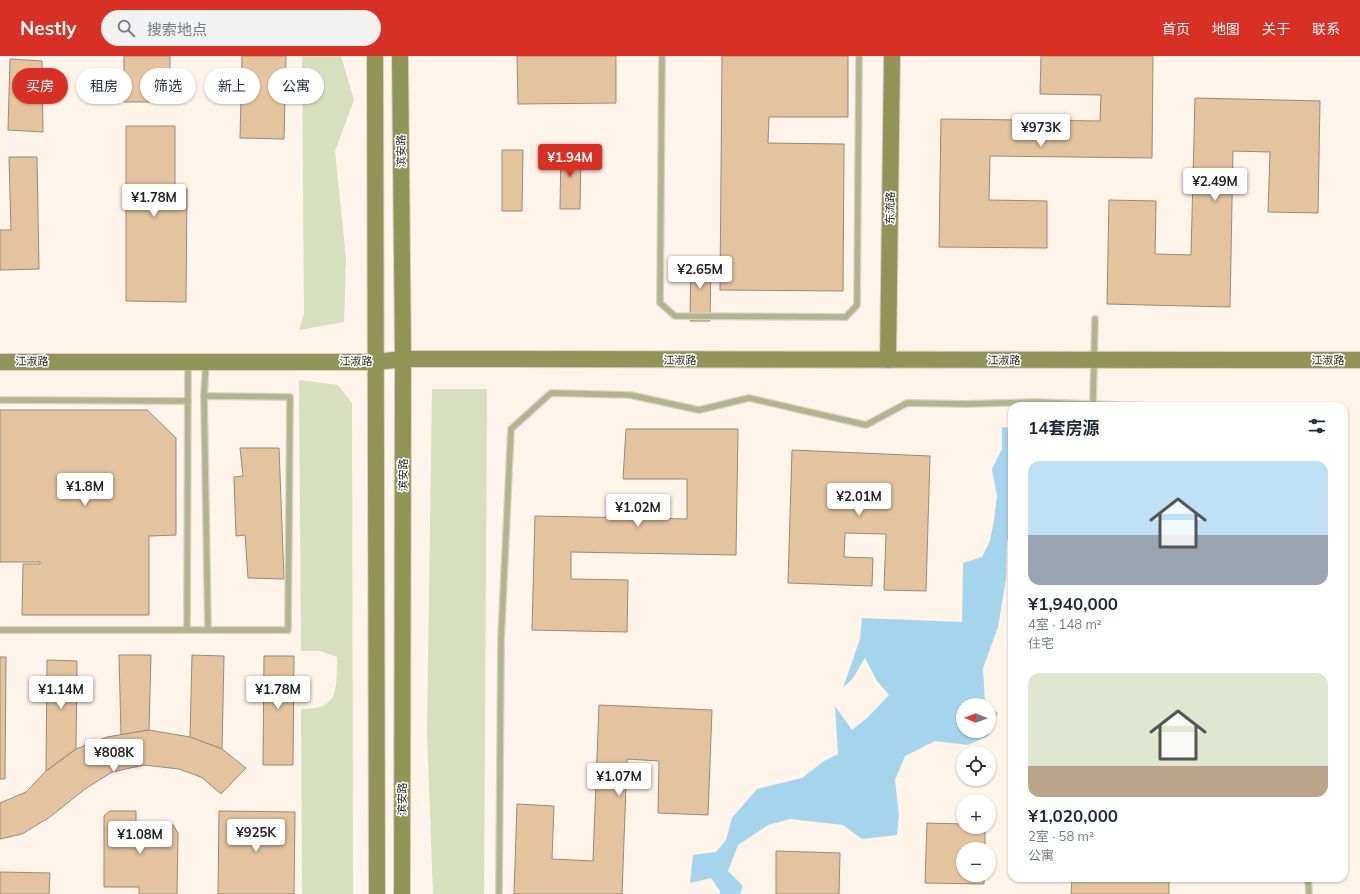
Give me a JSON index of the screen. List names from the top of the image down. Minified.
{"streets":{"main road":["滨安路","东流路","江淑路"]},"crossings":[["滨安路","江淑路"],["东流路","江淑路"]],"north":"left","page":{"header":"Nestly","search":"搜索地点","nav":["首页","地图","关于","联系"],"chip":["买房","租房","筛选","新上","公寓"],"price":["¥973K","¥1.94M","¥2.49M","¥1.78M","¥2.65M","¥1.8M","¥2.01M","¥1.02M","¥1.14M","¥1.78M","¥808K","¥1.07M","¥925K","¥1.08M"],"heading":"14套房源","list":[{"name":"¥1,940,000","note":"4室 · 148 m² · 住宅"},{"name":"¥1,020,000","note":"2室 · 58 m² · 公寓"}],"map_buttons":["+","−"]}}
